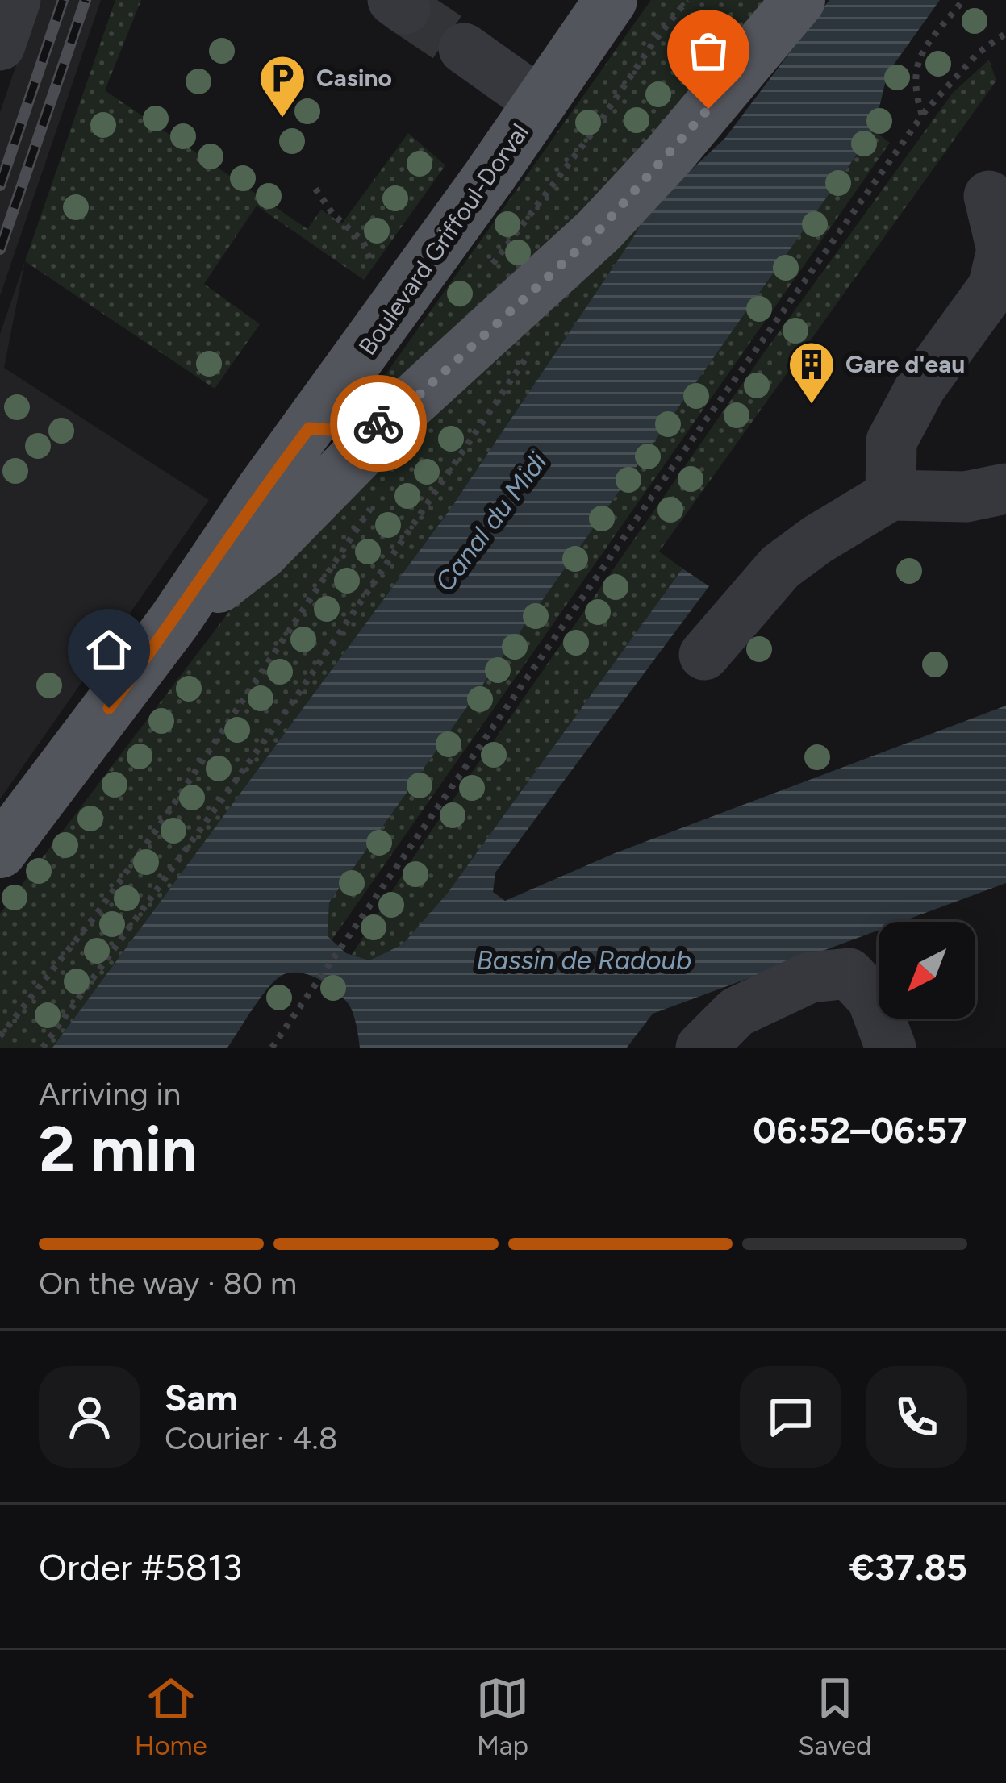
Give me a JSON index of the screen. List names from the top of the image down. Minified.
{"streets":{"main road":["Boulevard Griffoul-Dorval"]},"water":["Canal du Midi","Bassin de Radoub"],"places":{"parking":["Casino"],"building":["Gare d'eau"]},"north":"bottom left","page":{"heading":["2 min","Arriving in","06:52–06:57"],"panel":["Sam","Courier · 4.8","Order #5813","€37.85"],"bar":"On the way · 80 m","tabs":["Home","Map","Saved"]}}
